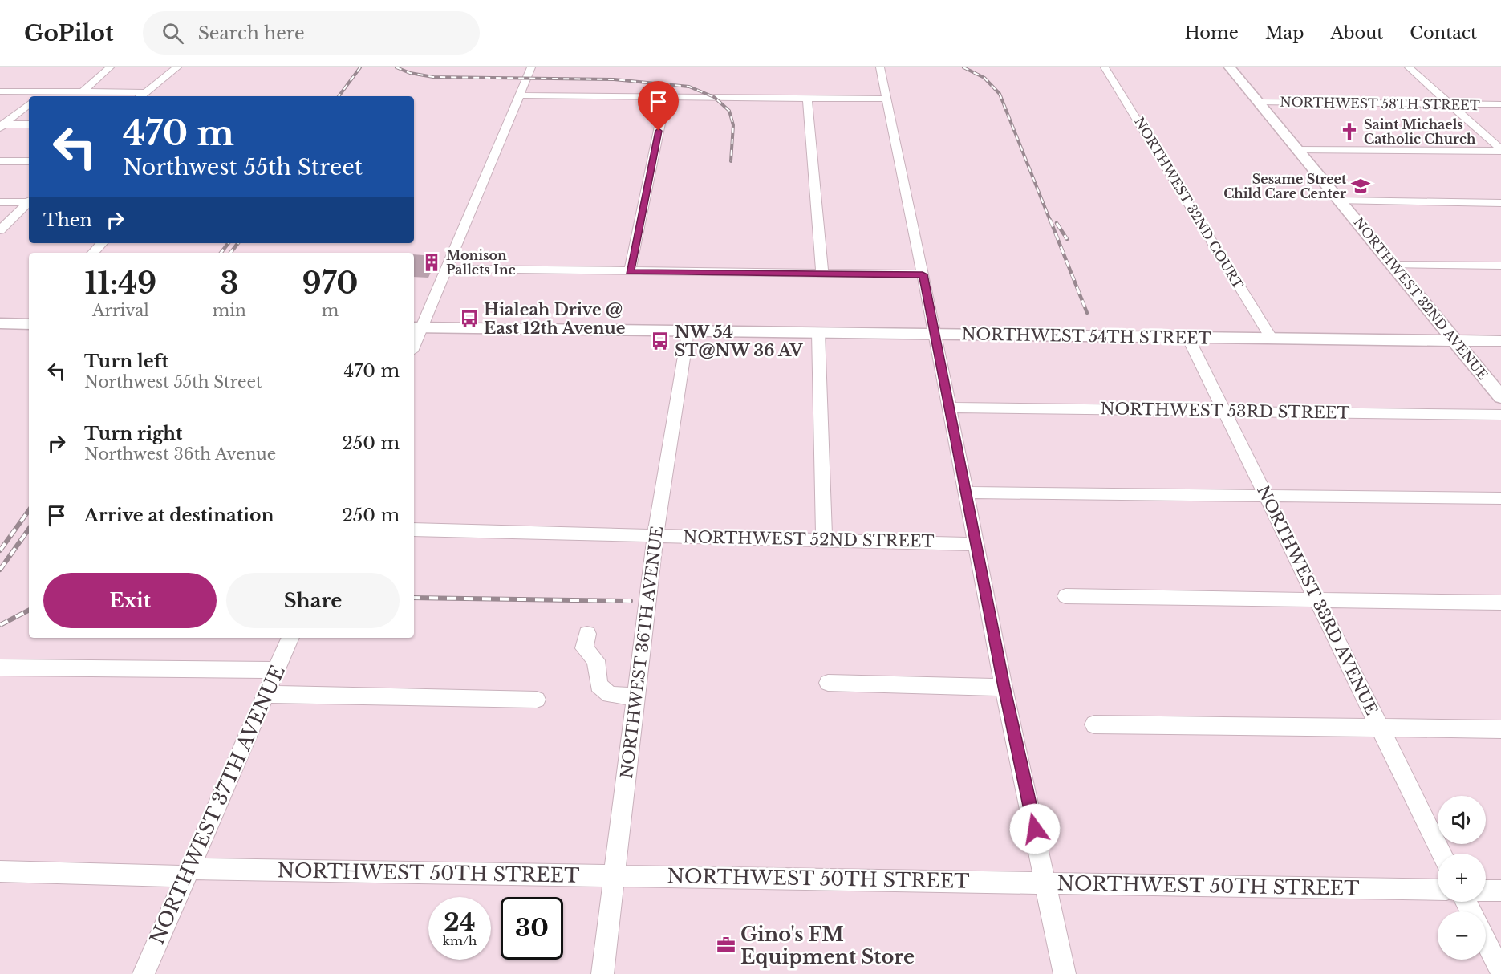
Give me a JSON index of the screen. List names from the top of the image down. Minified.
{"streets":{"main road":["NORTHWEST 32ND AVENUE","NORTHWEST 54TH STREET"],"street":["NORTHWEST 58TH STREET","NORTHWEST 32ND COURT","NORTHWEST 53RD STREET","NORTHWEST 52ND STREET","NORTHWEST 33RD AVENUE","NORTHWEST 36TH AVENUE","NORTHWEST 37TH AVENUE","NORTHWEST 50TH STREET"]},"crossings":[["NORTHWEST 58TH STREET","NORTHWEST 32ND AVENUE"],["NORTHWEST 32ND COURT","NORTHWEST 54TH STREET"],["NORTHWEST 32ND AVENUE","NORTHWEST 54TH STREET"],["NORTHWEST 54TH STREET","NORTHWEST 33RD AVENUE"],["NORTHWEST 54TH STREET","NORTHWEST 36TH AVENUE"],["NORTHWEST 53RD STREET","NORTHWEST 33RD AVENUE"],["NORTHWEST 52ND STREET","NORTHWEST 36TH AVENUE"],["NORTHWEST 36TH AVENUE","NORTHWEST 50TH STREET"],["NORTHWEST 37TH AVENUE","NORTHWEST 50TH STREET"]],"places":{"church":["Saint Michaels Catholic Church"],"school or university":["Sesame Street Child Care Center"],"building":["Monison Pallets Inc"],"bus stop":["Hialeah Drive @ East 12th Avenue","NW 54 ST@NW 36 AV"],"office":["Gino's FM Equipment Store"]},"page":{"header":"GoPilot","search":"Search here","nav":["Home","Map","About","Contact"],"turn":["470 m","Northwest 55th Street"],"then":"Then","eta":["11:49","Arrival","3","min","970","m"],"list":[{"name":"Turn left","note":"Northwest 55th Street","value":"470 m"},{"name":"Turn right","note":"Northwest 36th Avenue","value":"250 m"},{"name":"Arrive at destination","value":"250 m"}],"buttons":["Exit","Share"],"map_buttons":["+","−"],"speed":"24 km/h","limit":"30"}}
